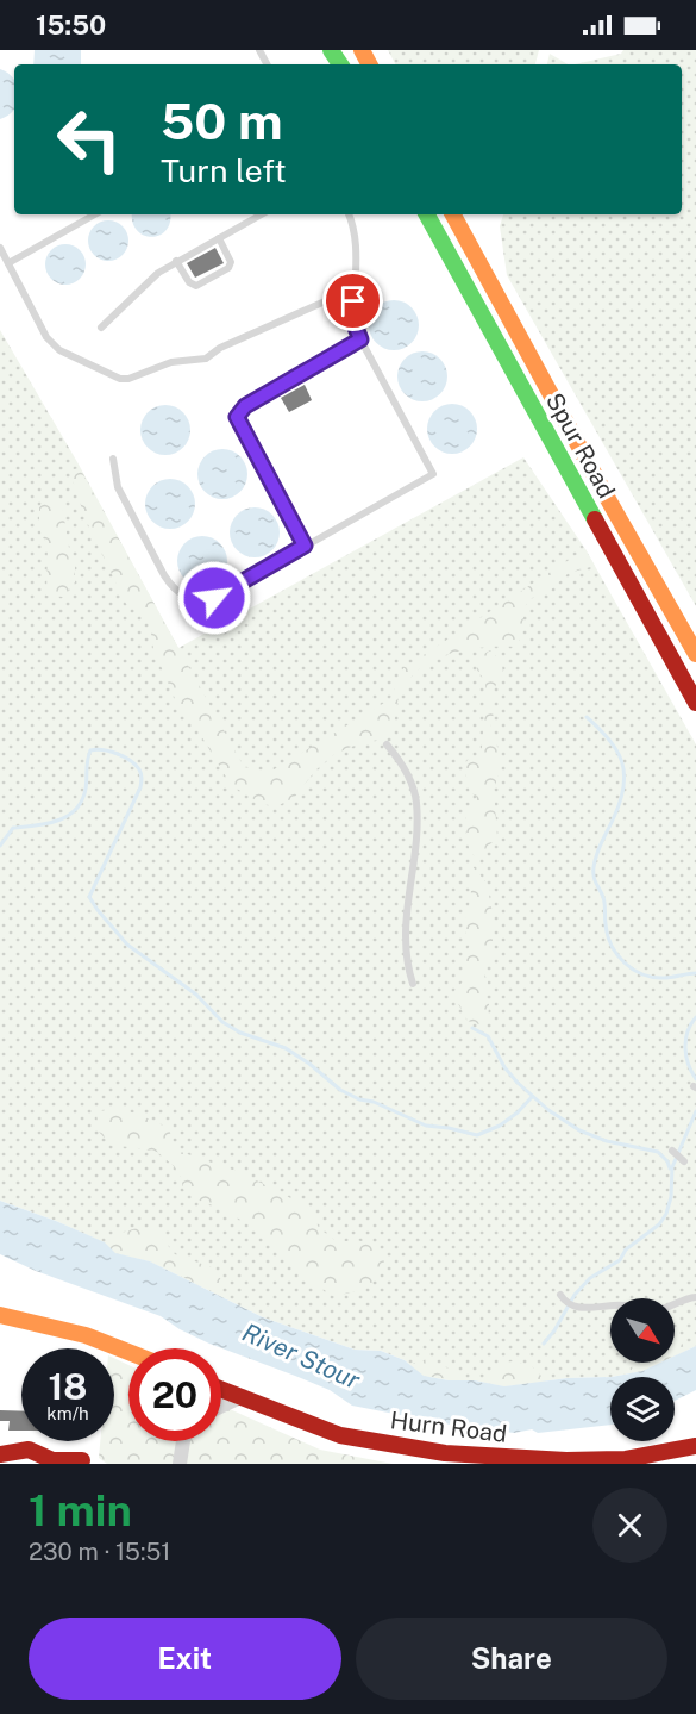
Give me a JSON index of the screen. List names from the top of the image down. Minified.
{"streets":{"main road":["Spur Road","Hurn Road"]},"water":["River Stour"],"north":"bottom right","page":{"status":"15:50","turn":["50 m","Turn left"],"speed":"18 km/h","limit":"20","heading":["1 min","230 m · 15:51"],"buttons":["Exit","Share"]}}
